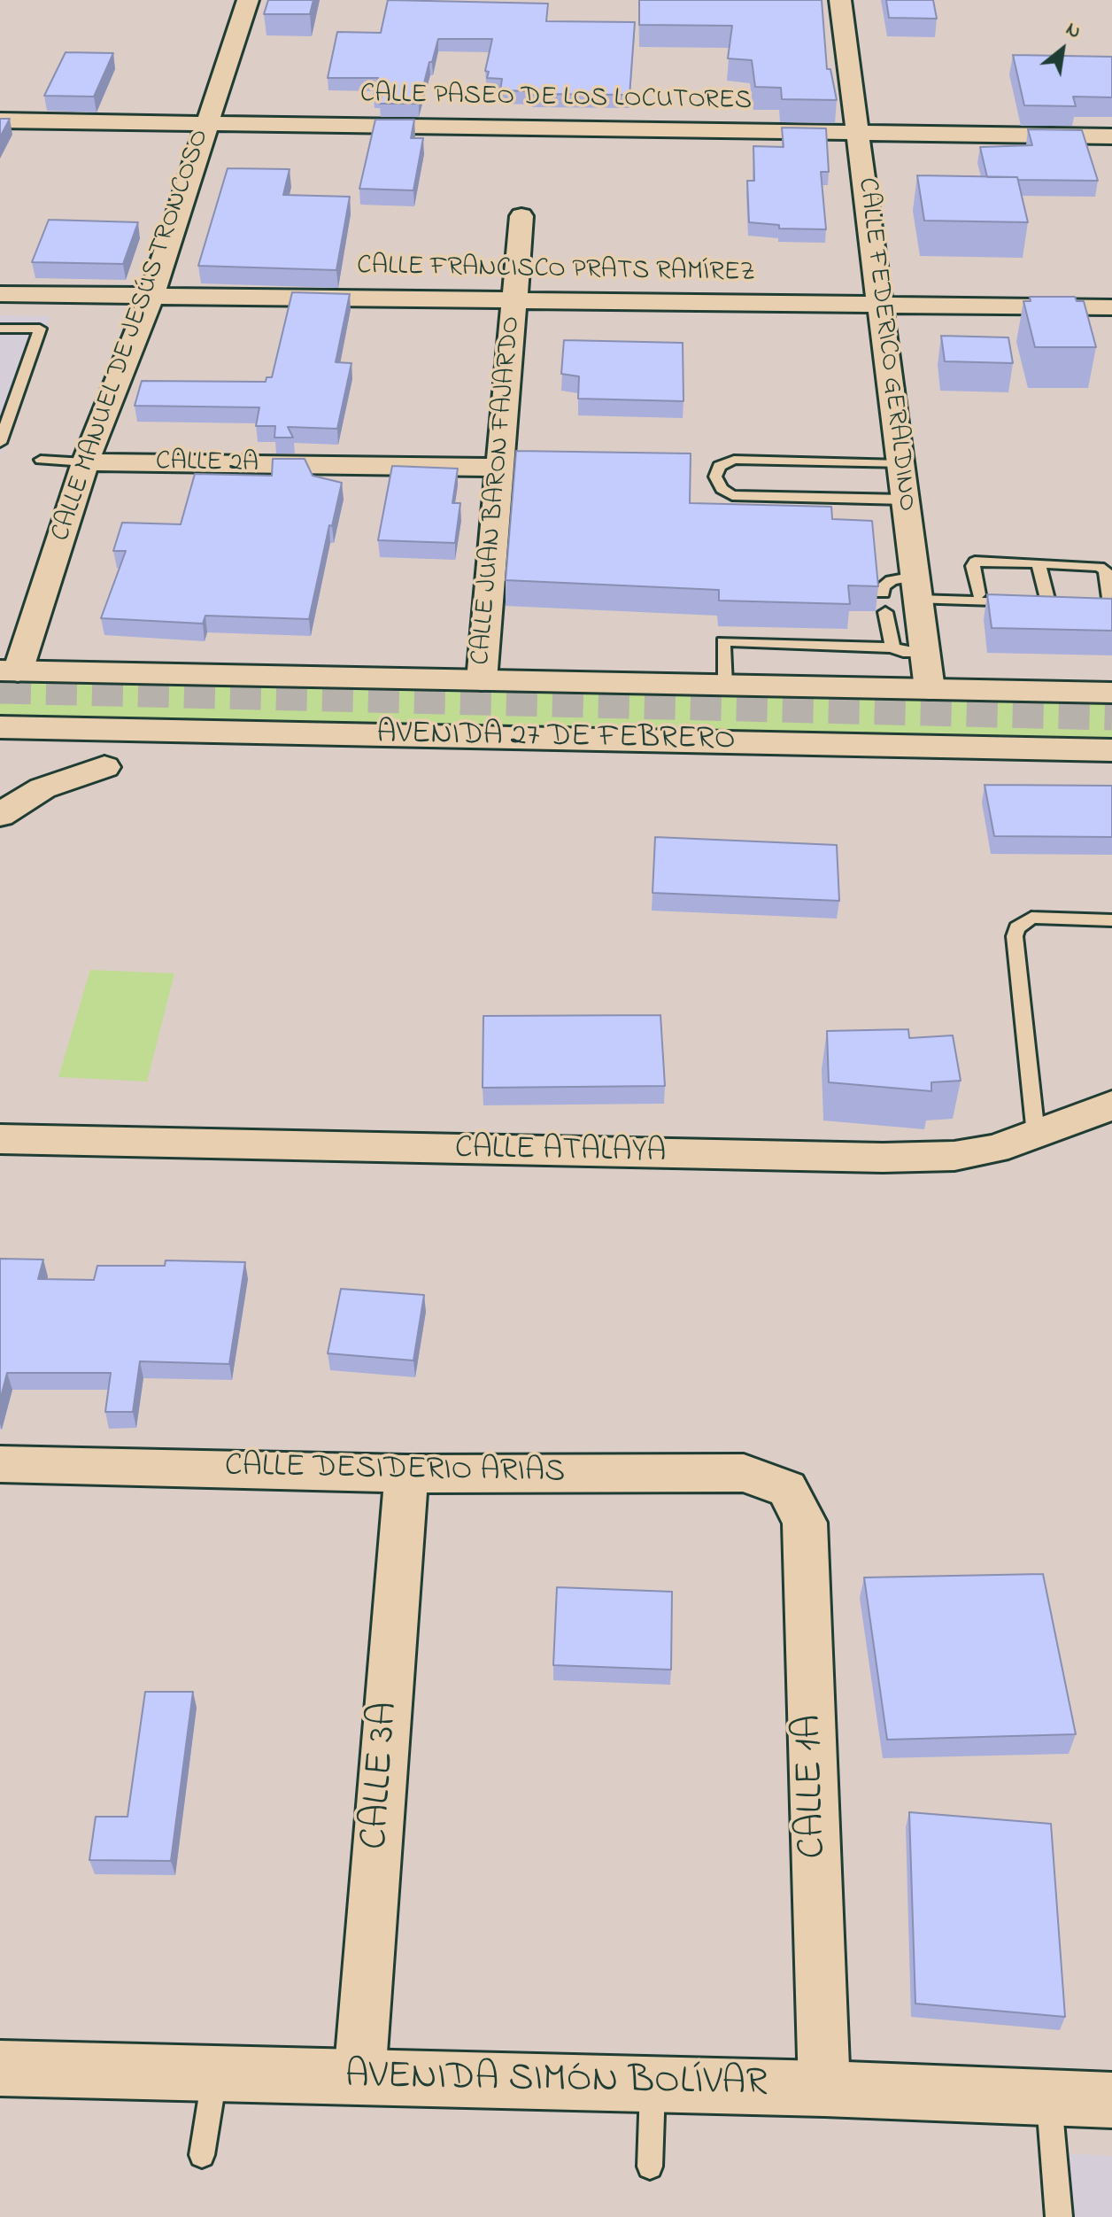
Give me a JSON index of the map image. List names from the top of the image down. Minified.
{"streets":{"main road":["AVENIDA 27 DE FEBRERO","AVENIDA SIMÓN BOLÍVAR"],"street":["CALLE PASEO DE LOS LOCUTORES","CALLE FRANCISCO PRATS RAMÍREZ","CALLE MANUEL DE JESÚS TRONCOSO","CALLE FEDERICO GERALDINO","CALLE 2A","CALLE JUAN BARON FAJARDO","CALLE ATALAYA","CALLE DESIDERIO ARIAS","CALLE 3A","CALLE 1A"]},"crossings":[["CALLE PASEO DE LOS LOCUTORES","CALLE MANUEL DE JESÚS TRONCOSO"],["CALLE PASEO DE LOS LOCUTORES","CALLE FEDERICO GERALDINO"],["CALLE FRANCISCO PRATS RAMÍREZ","CALLE MANUEL DE JESÚS TRONCOSO"],["CALLE FRANCISCO PRATS RAMÍREZ","CALLE FEDERICO GERALDINO"],["CALLE FRANCISCO PRATS RAMÍREZ","CALLE JUAN BARON FAJARDO"],["CALLE MANUEL DE JESÚS TRONCOSO","CALLE 2A"],["CALLE MANUEL DE JESÚS TRONCOSO","AVENIDA 27 DE FEBRERO"],["CALLE FEDERICO GERALDINO","AVENIDA 27 DE FEBRERO"],["CALLE 2A","CALLE JUAN BARON FAJARDO"],["CALLE JUAN BARON FAJARDO","AVENIDA 27 DE FEBRERO"],["CALLE DESIDERIO ARIAS","CALLE 3A"],["CALLE DESIDERIO ARIAS","CALLE 1A"],["CALLE 3A","AVENIDA SIMÓN BOLÍVAR"],["CALLE 1A","AVENIDA SIMÓN BOLÍVAR"]],"north":"top right"}
